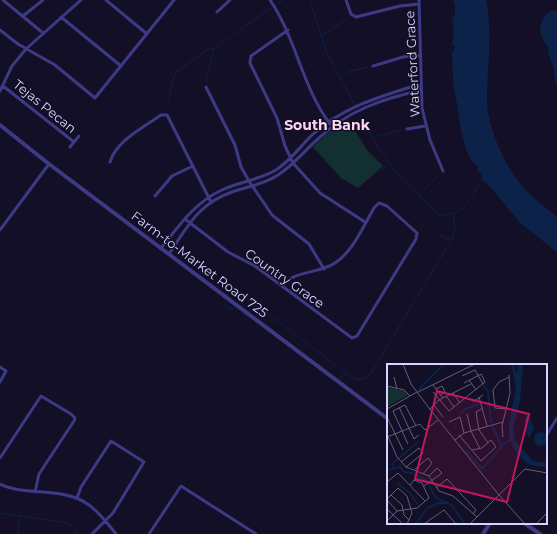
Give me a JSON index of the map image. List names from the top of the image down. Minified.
{"streets":{"street":["Waterford Grace","Tejas Pecan","Farm-to-Market Road 725","Country Grace"]},"districts":["South Bank"]}
